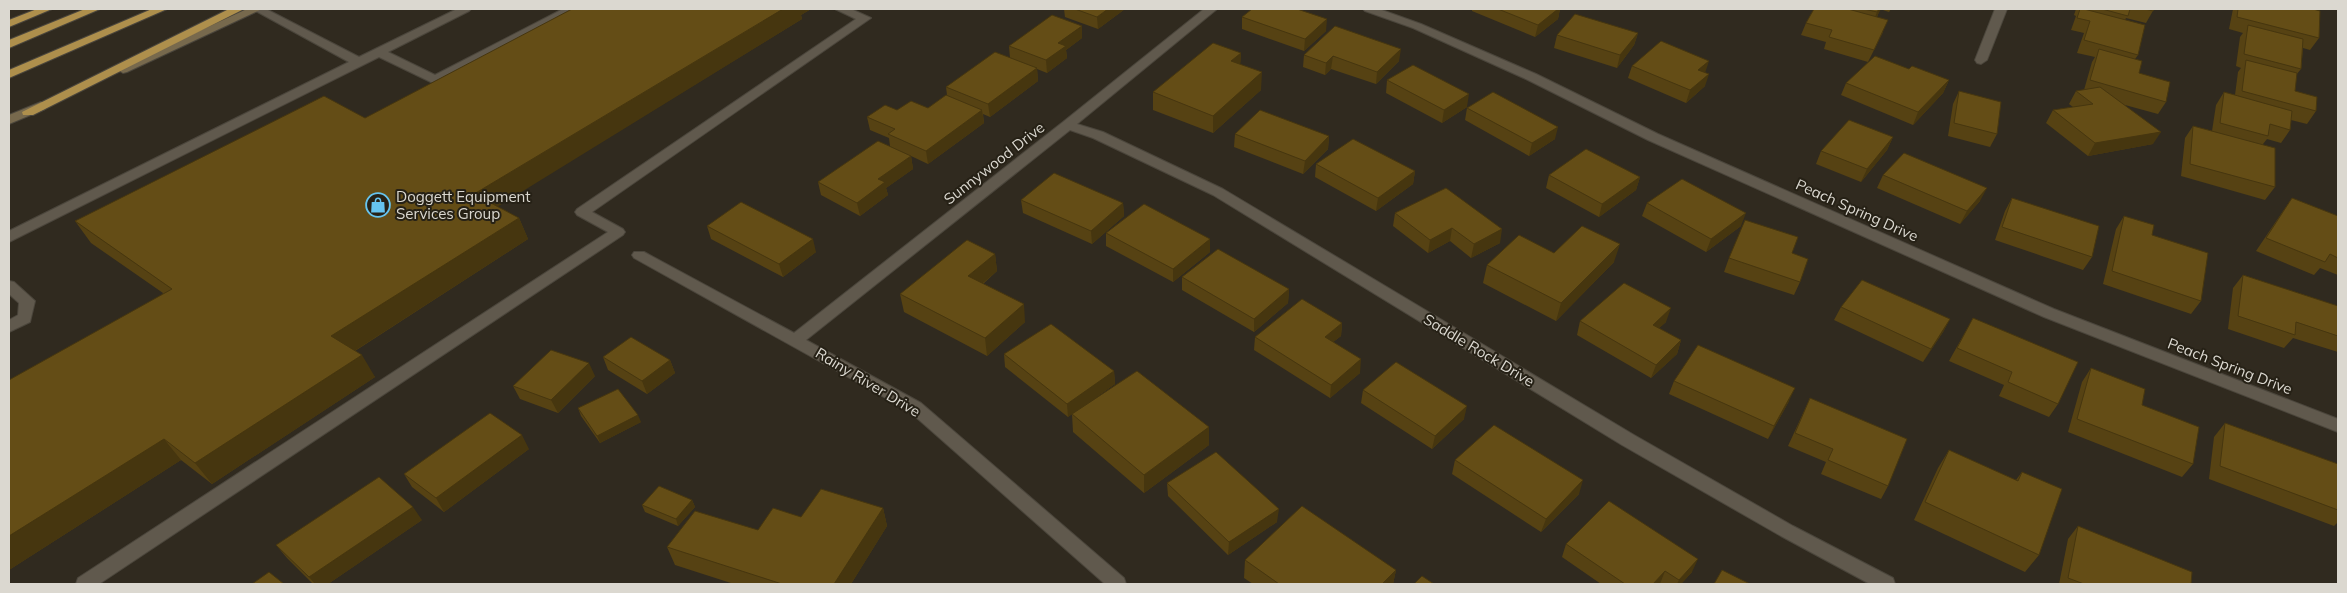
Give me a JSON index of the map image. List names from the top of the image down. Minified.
{"streets":{"street":["Sunnywood Drive","Peach Spring Drive","Saddle Rock Drive","Rainy River Drive"]},"crossings":[["Sunnywood Drive","Saddle Rock Drive"],["Sunnywood Drive","Rainy River Drive"]],"places":{"shop":["Doggett Equipment Services Group"]}}
